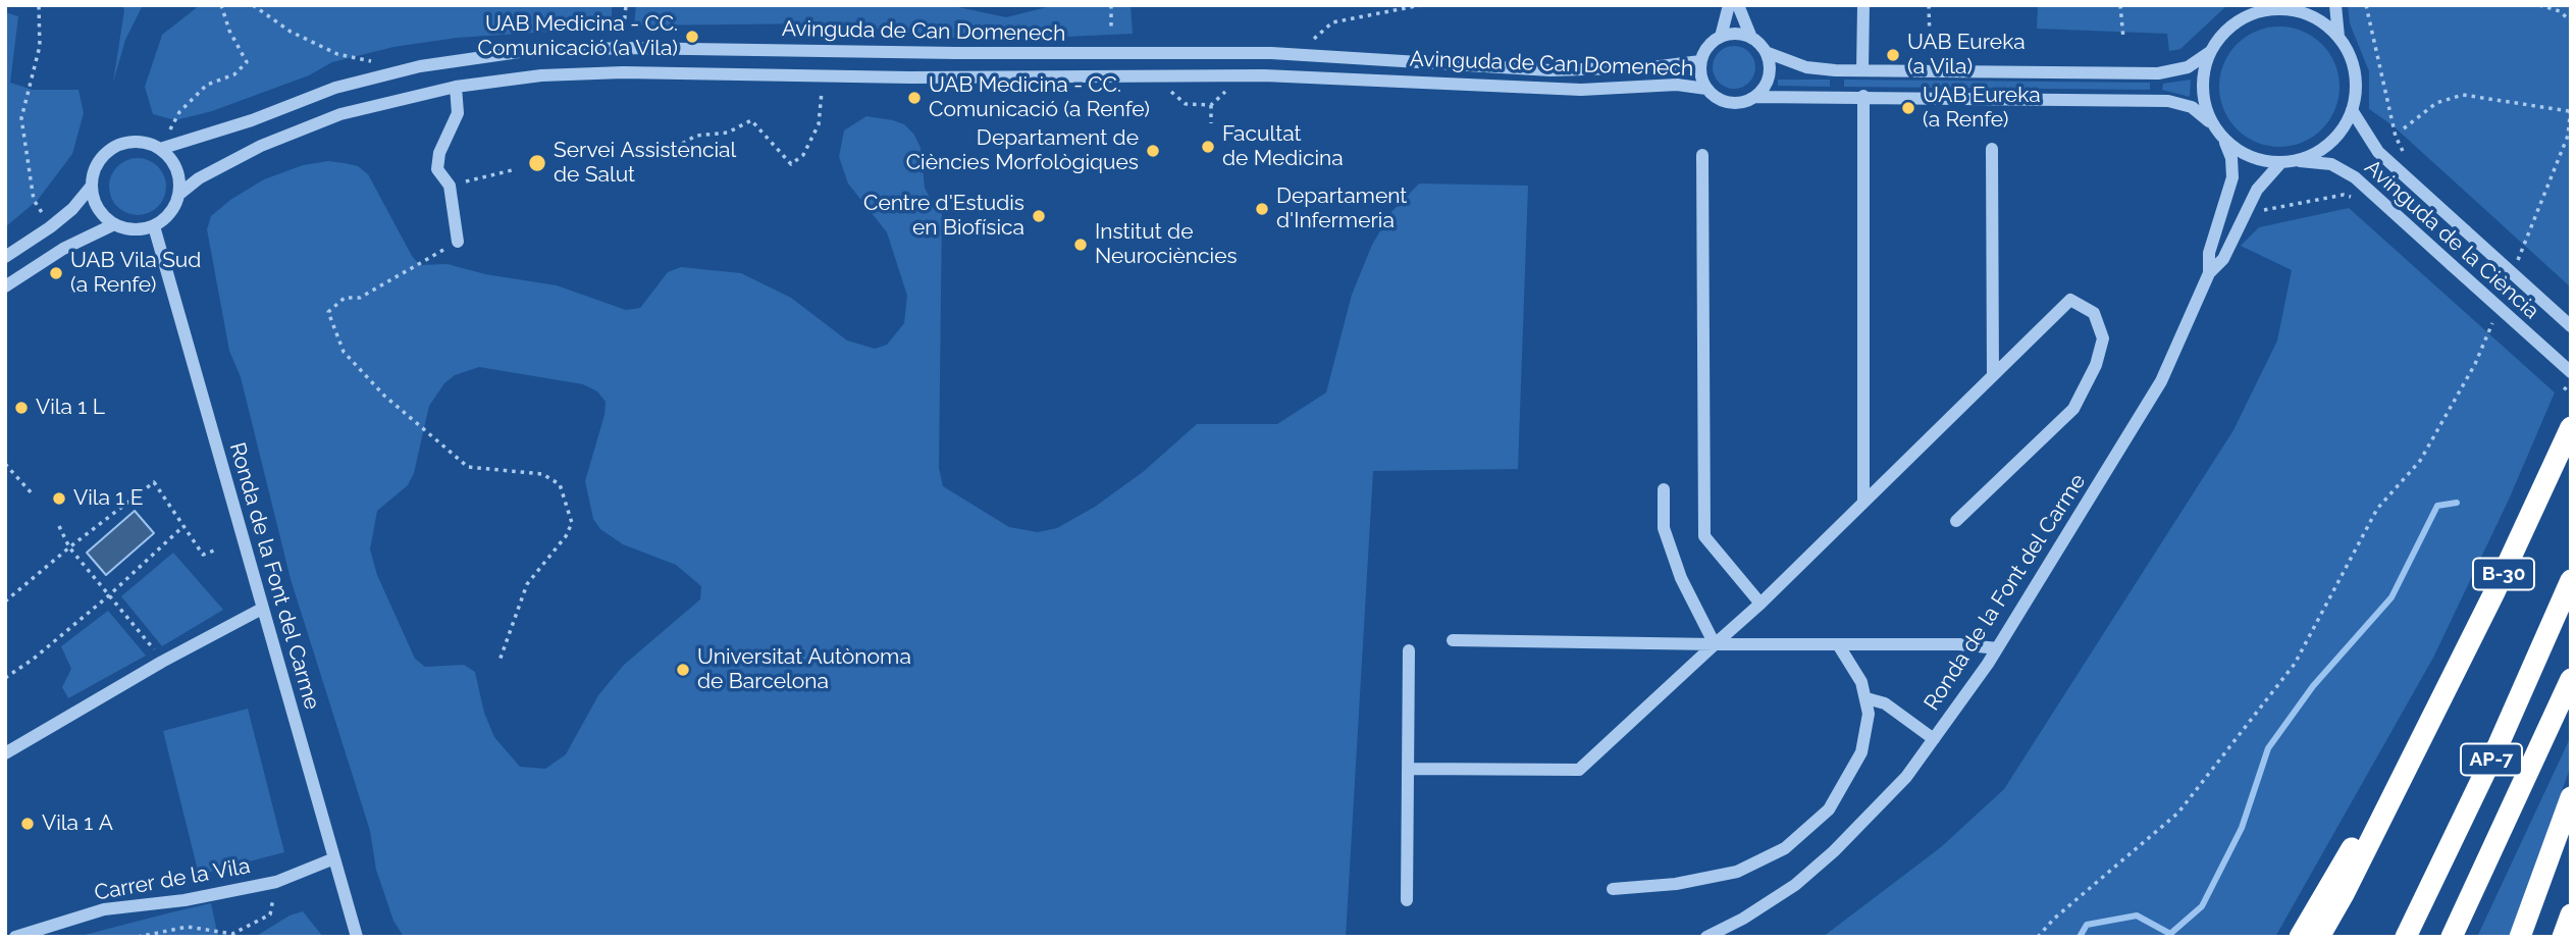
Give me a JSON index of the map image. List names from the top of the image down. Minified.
{"streets":{"highway":["B-30","AP-7"],"street":["Avinguda de Can Domenech","Avinguda de la Ciència","Ronda de la Font del Carme","Carrer de la Vila"]},"crossings":[["Avinguda de Can Domenech","Ronda de la Font del Carme"],["Avinguda de la Ciència","Ronda de la Font del Carme"],["Ronda de la Font del Carme","Carrer de la Vila"]],"places":["UAB Medicina - CC. Comunicació (a Vila)","UAB Eureka (a Vila)","UAB Medicina - CC. Comunicació (a Renfe)","UAB Eureka (a Renfe)","Facultat de Medicina","Departament de Ciències Morfològiques","Servei Assistencial de Salut","Departament d'Infermeria","Centre d'Estudis en Biofísica","Institut de Neurociències","UAB Vila Sud (a Renfe)","Vila 1 L","Vila 1 E","Universitat Autònoma de Barcelona","Vila 1 A"]}
